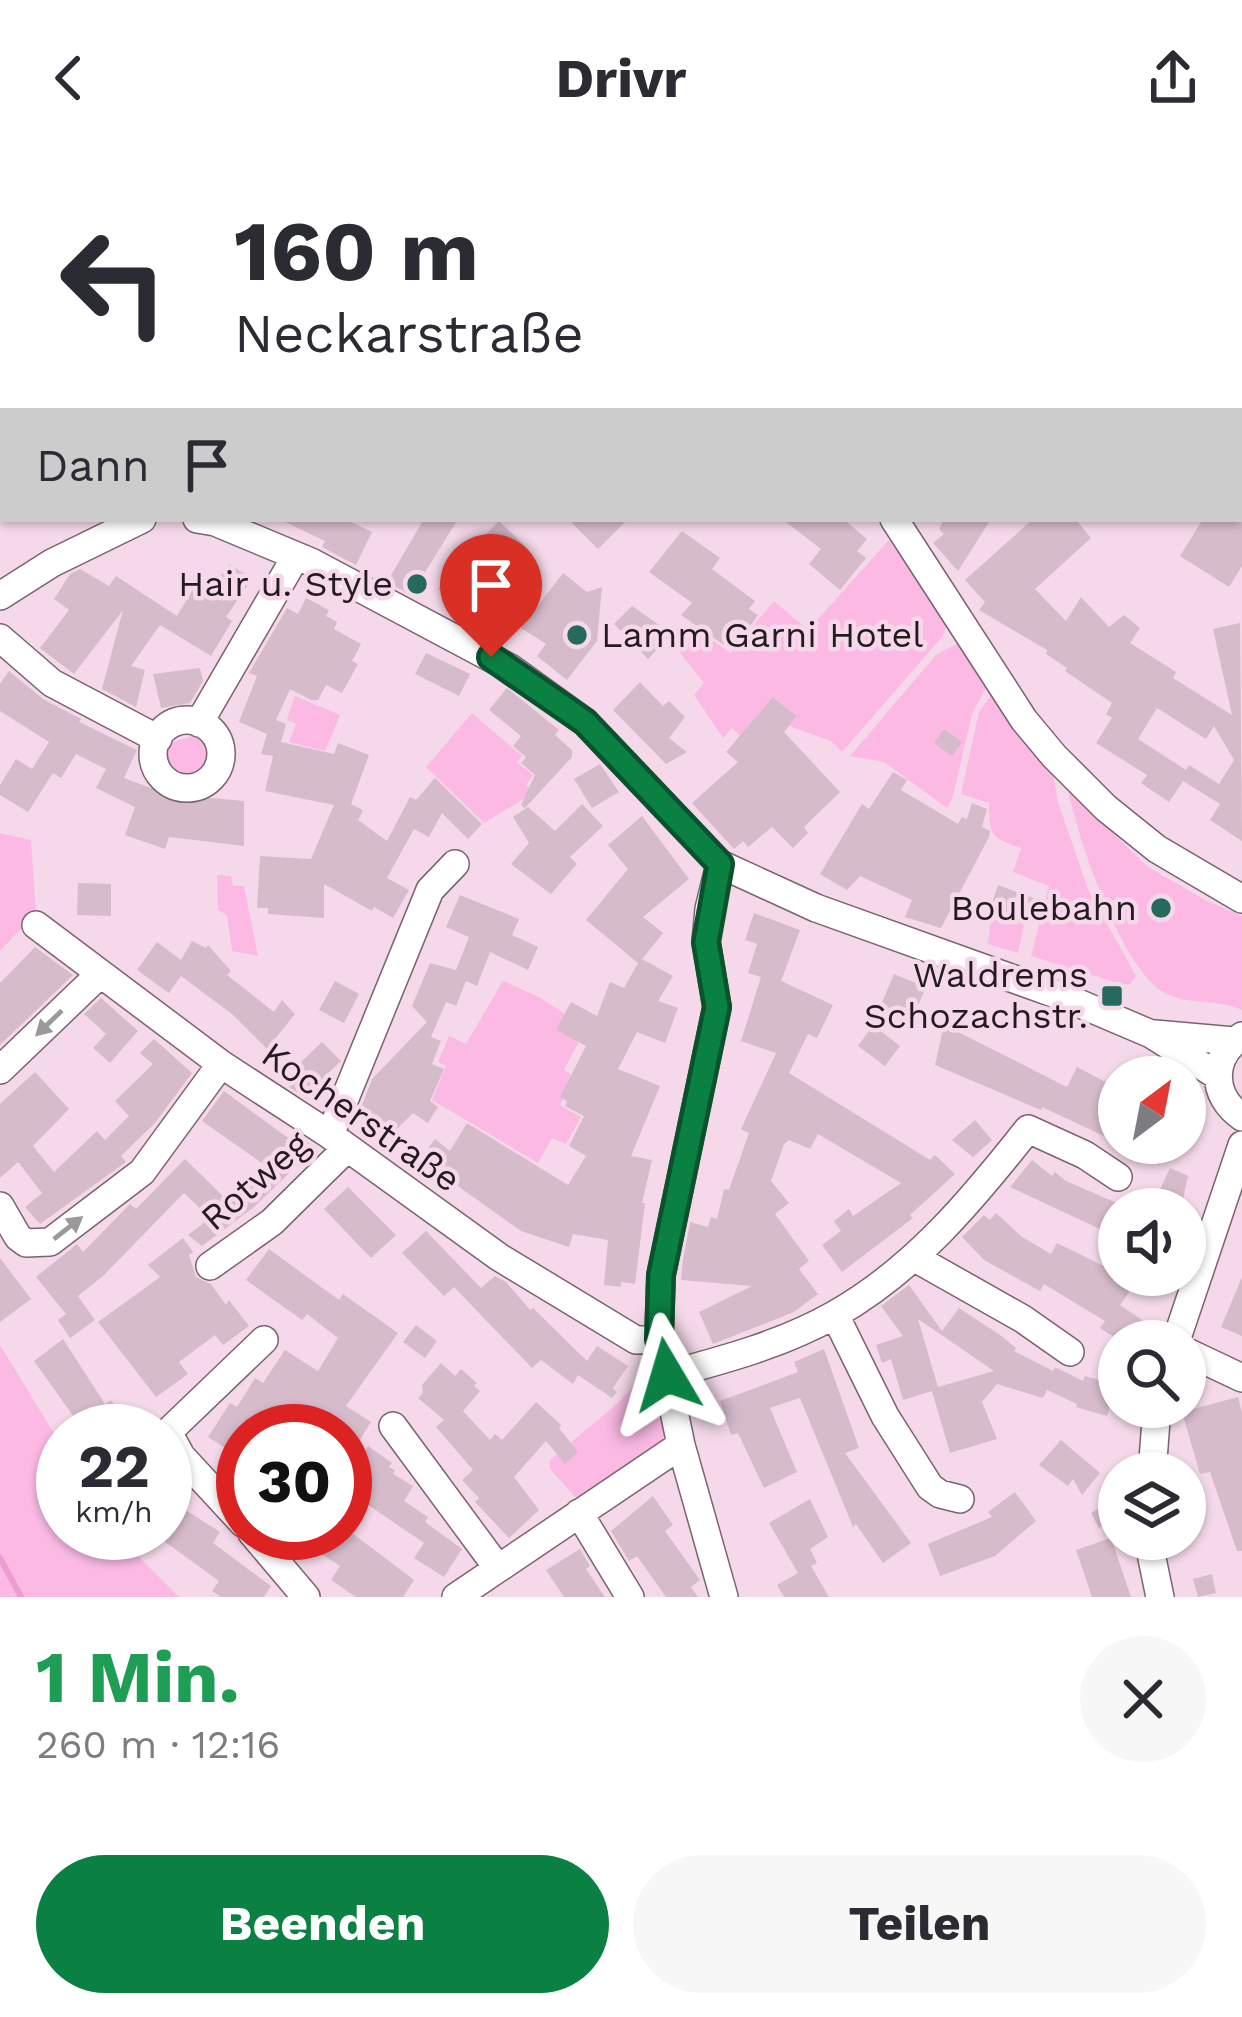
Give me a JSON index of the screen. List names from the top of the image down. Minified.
{"streets":{"street":["Kocherstraße","Rotweg"]},"crossings":[["Kocherstraße","Rotweg"]],"places":{"other":["Hair u. Style","Lamm Garni Hotel","Boulebahn"],"transit":["Waldrems Schozachstr."]},"north":"top right","page":{"header":"Drivr","turn":["160 m","Neckarstraße"],"then":"Dann","speed":"22 km/h","limit":"30","heading":["1 Min.","260 m · 12:16"],"buttons":["Beenden","Teilen"]}}
